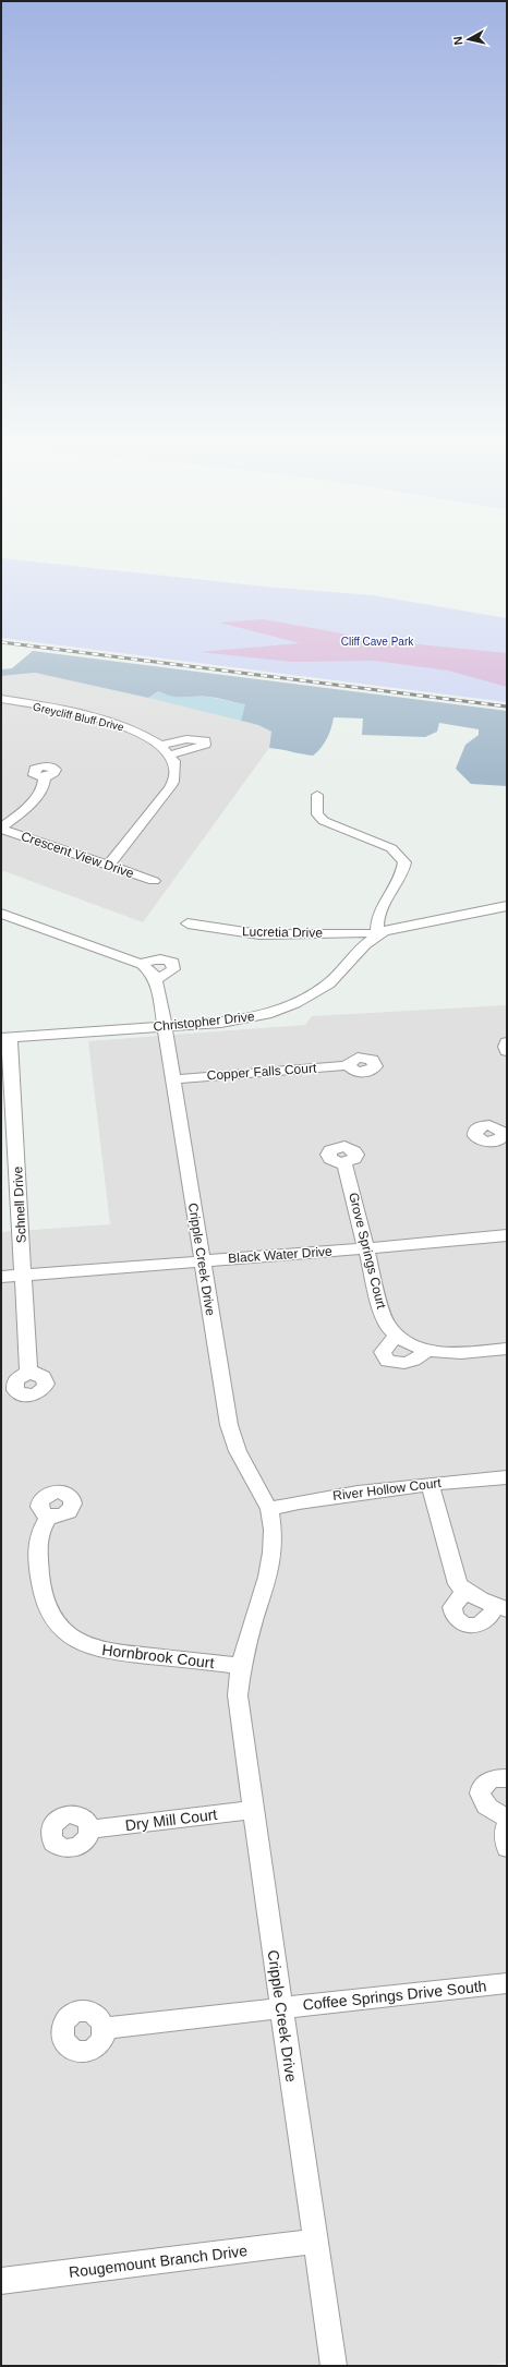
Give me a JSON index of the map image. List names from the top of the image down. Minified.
{"streets":{"street":["Greycliff Bluff Drive","Crescent View Drive","Lucretia Drive","Christopher Drive","Copper Falls Court","Schnell Drive","Grove Springs Court","Black Water Drive","Cripple Creek Drive","River Hollow Court","Hornbrook Court","Dry Mill Court","Coffee Springs Drive South","Rougemount Branch Drive"]},"crossings":[["Lucretia Drive","Christopher Drive"],["Christopher Drive","Schnell Drive"],["Christopher Drive","Cripple Creek Drive"],["Copper Falls Court","Cripple Creek Drive"],["Schnell Drive","Black Water Drive"],["Grove Springs Court","Black Water Drive"],["Black Water Drive","Cripple Creek Drive"],["Cripple Creek Drive","River Hollow Court"],["Cripple Creek Drive","Hornbrook Court"],["Cripple Creek Drive","Dry Mill Court"],["Cripple Creek Drive","Coffee Springs Drive South"],["Cripple Creek Drive","Rougemount Branch Drive"]],"parks":["Cliff Cave Park"],"north":"left"}
